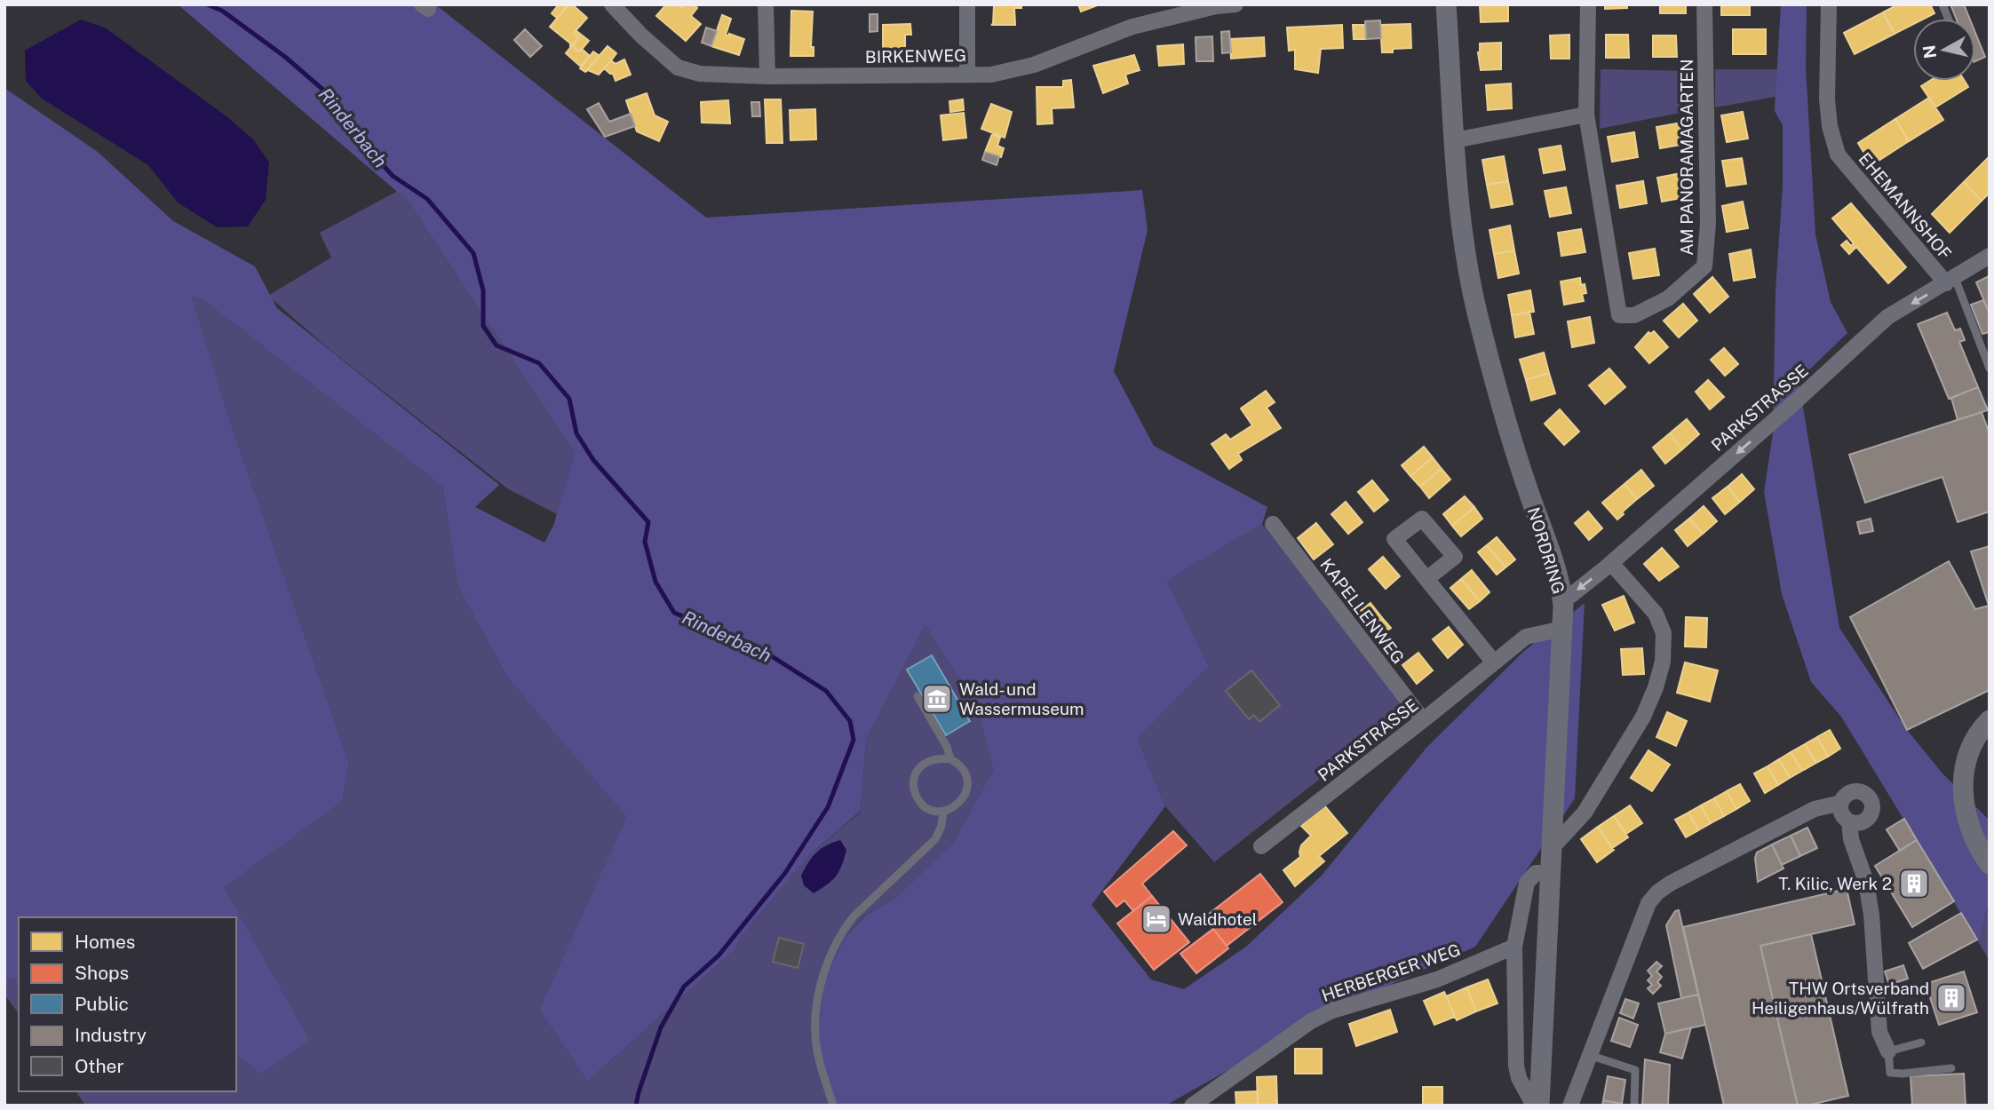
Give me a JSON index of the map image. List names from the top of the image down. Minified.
{"streets":{"street":["BIRKENWEG","AM PANORAMAGARTEN","EHEMANNSHOF","PARKSTRASSE","NORDRING","KAPELLENWEG","HERBERGER WEG"]},"crossings":[["EHEMANNSHOF","PARKSTRASSE"],["PARKSTRASSE","NORDRING"],["PARKSTRASSE","KAPELLENWEG"]],"one_way":["PARKSTRASSE"],"water":["Rinderbach"],"places":{"museum":["Wald- und Wassermuseum"],"building":["T. Kilic, Werk 2","THW Ortsverband Heiligenhaus/Wülfrath"],"hotel":["Waldhotel"]},"legend":["Homes","Shops","Public","Industry","Other"],"north":"left"}
